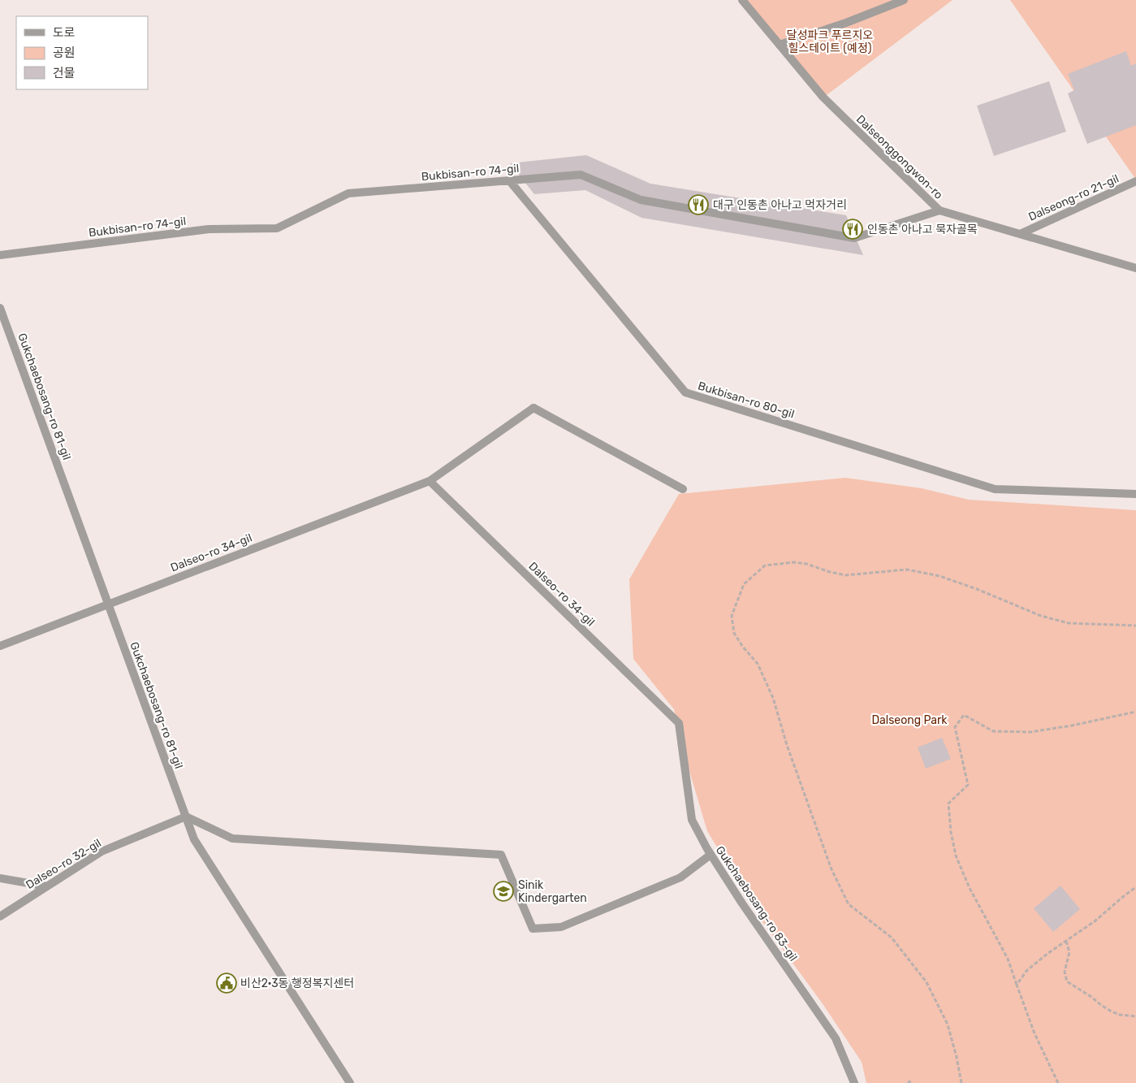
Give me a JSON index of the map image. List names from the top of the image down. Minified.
{"streets":{"street":["Dalseonggongwon-ro","Bukbisan-ro 74-gil","Dalseong-ro 21-gil","Gukchaebosang-ro 81-gil","Bukbisan-ro 80-gil","Dalseo-ro 34-gil","Dalseo-ro 32-gil","Gukchaebosang-ro 83-gil"]},"crossings":[["Dalseonggongwon-ro","Bukbisan-ro 74-gil"],["Dalseonggongwon-ro","Dalseong-ro 21-gil"],["Bukbisan-ro 74-gil","Bukbisan-ro 80-gil"],["Gukchaebosang-ro 81-gil","Dalseo-ro 34-gil"],["Gukchaebosang-ro 81-gil","Dalseo-ro 32-gil"],["Dalseo-ro 34-gil","Gukchaebosang-ro 83-gil"]],"parks":["달성파크 푸르지오 힐스테이트 (예정)","Dalseong Park"],"places":{"restaurant":["대구 인동촌 아나고 먹자거리","인동촌 아나고 묵자골목"],"school or university":["Sinik Kindergarten"],"public building":["비산2·3동 행정복지센터"]},"legend":["도로","공원","건물"]}
